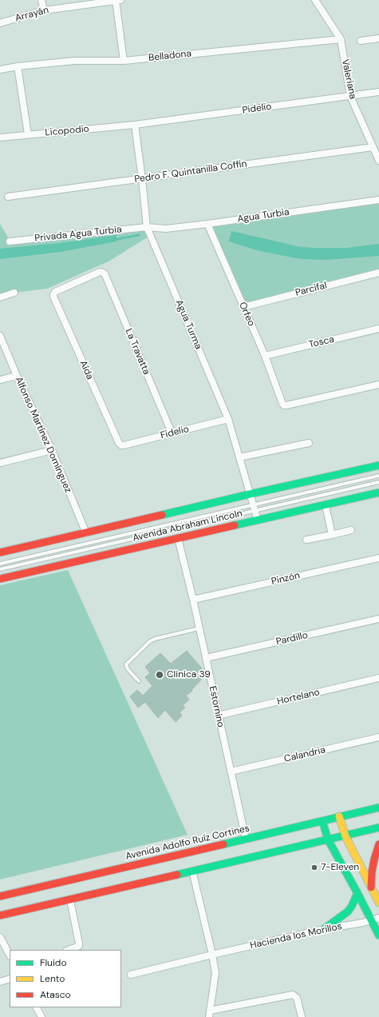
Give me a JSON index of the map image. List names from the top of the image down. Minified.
{"streets":{"main road":["Avenida Abraham Lincoln","Avenida Adolfo Ruíz Cortines"],"street":["Arrayán","Belladona","Valeriana","Pidelio","Licopodio","Pedro F. Quintanilla Coffin","Agua Turbia","Privada Agua Turbia","Parcifal","Orfeo","Agua Turma","Tosca","La Travatta","Aída","Fidelio","Alfonso Martínez Domínguez","Pinzón","Pardillo","Hortelano","Estornino","Calandria","Hacienda los Morillos"]},"crossings":[["Belladona","Valeriana"],["Valeriana","Pidelio"],["Valeriana","Pedro F. Quintanilla Coffin"],["Pidelio","Licopodio"],["Pidelio","Agua Turma"],["Licopodio","Agua Turma"],["Pedro F. Quintanilla Coffin","Agua Turma"],["Agua Turbia","Privada Agua Turbia"],["Agua Turbia","Orfeo"],["Agua Turbia","Agua Turma"],["Privada Agua Turbia","Agua Turma"],["Parcifal","Orfeo"],["Orfeo","Tosca"],["Agua Turma","Fidelio"],["Agua Turma","Avenida Abraham Lincoln"],["La Travatta","Aída"],["La Travatta","Fidelio"],["Aída","Fidelio"],["Avenida Abraham Lincoln","Estornino"],["Pinzón","Estornino"],["Pardillo","Estornino"],["Hortelano","Estornino"],["Estornino","Calandria"],["Estornino","Avenida Adolfo Ruíz Cortines"]],"places":["Clinica 39","7-Eleven"],"legend":["Fluido","Lento","Atasco"]}
